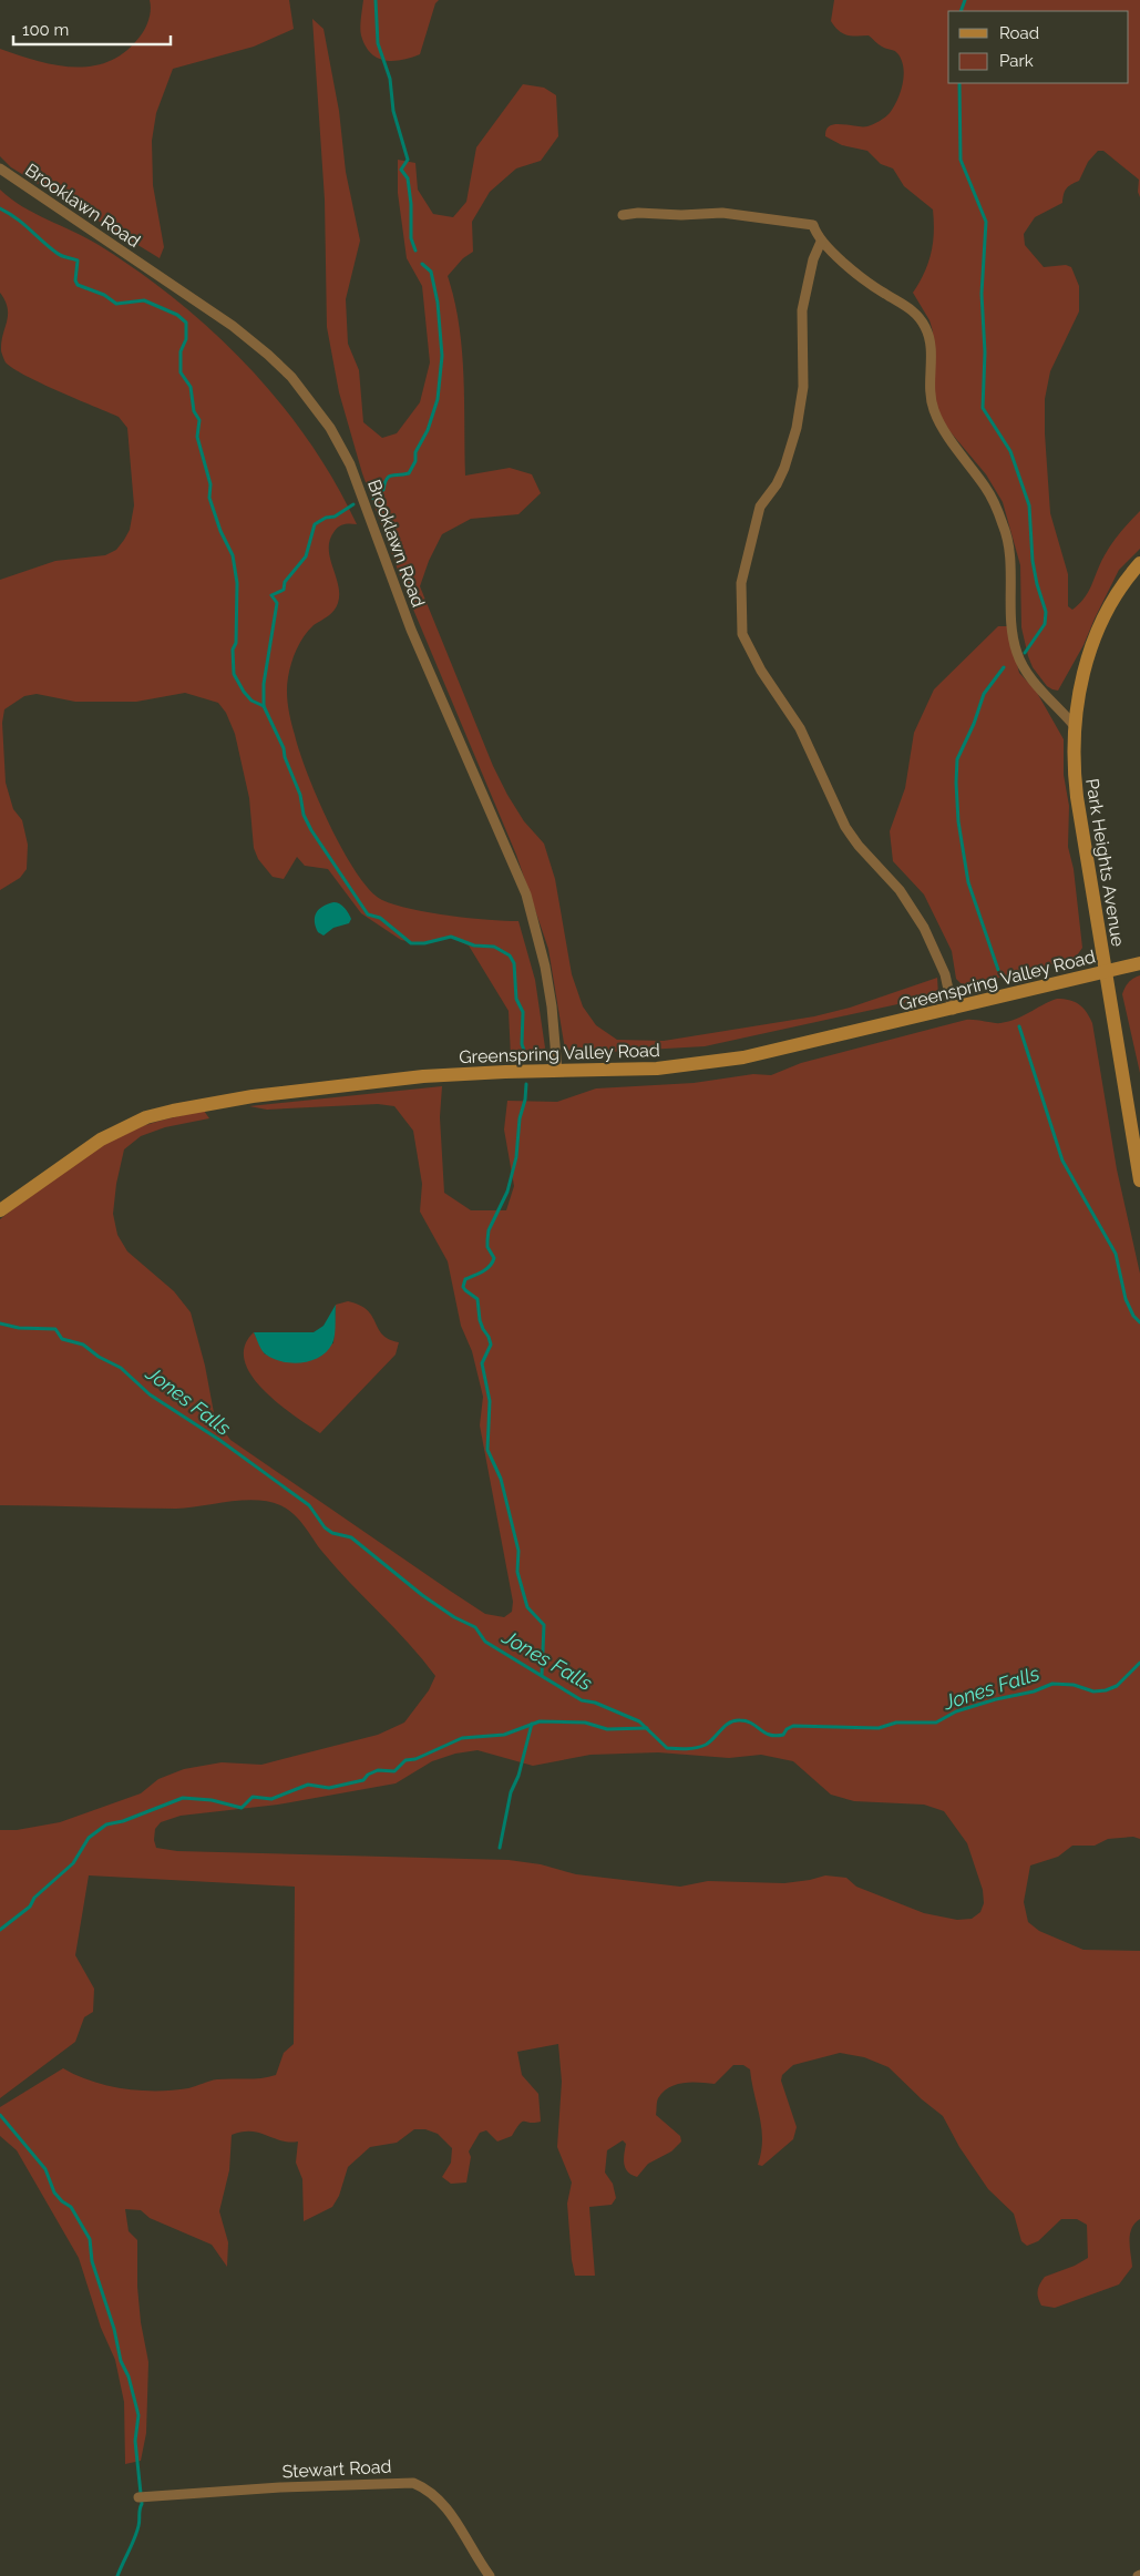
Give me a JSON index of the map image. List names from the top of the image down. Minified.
{"streets":{"main road":["Park Heights Avenue","Greenspring Valley Road"],"street":["Brooklawn Road","Stewart Road"]},"crossings":[["Brooklawn Road","Greenspring Valley Road"],["Park Heights Avenue","Greenspring Valley Road"]],"water":["Jones Falls"],"legend":["Road","Park"],"scale_bar":"100 m"}
